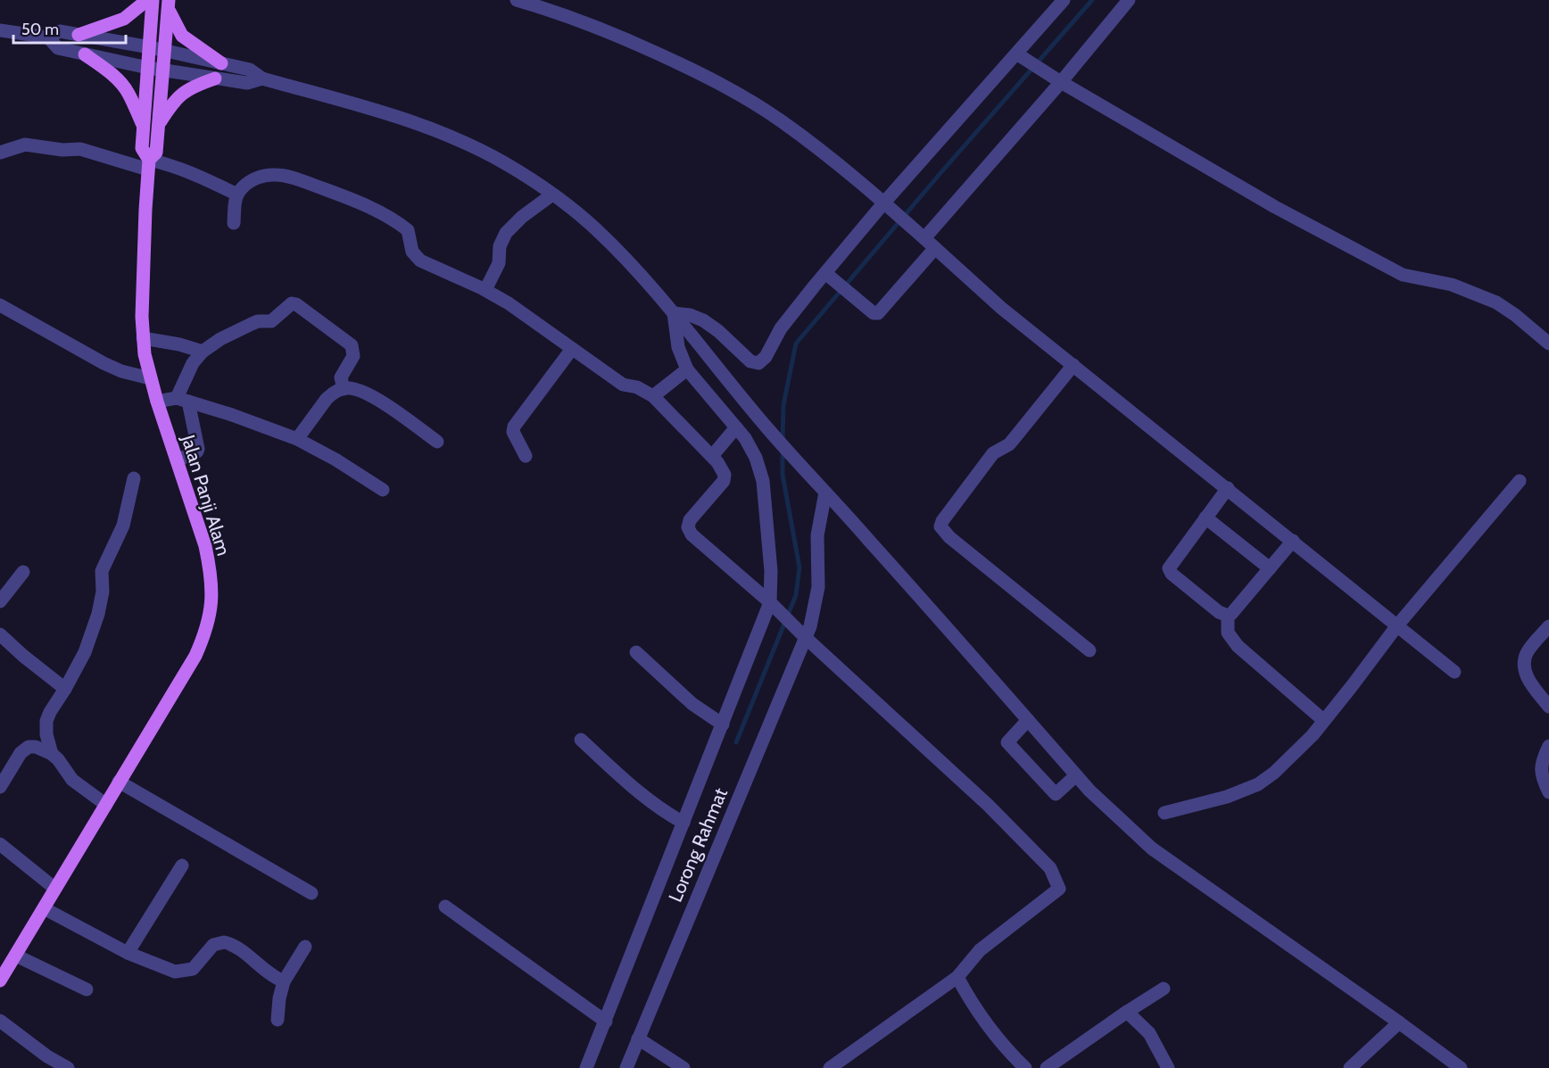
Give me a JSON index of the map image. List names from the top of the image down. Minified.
{"streets":{"main road":["Jalan Panji Alam"],"street":["Lorong Rahmat"]},"scale_bar":"50 m"}
